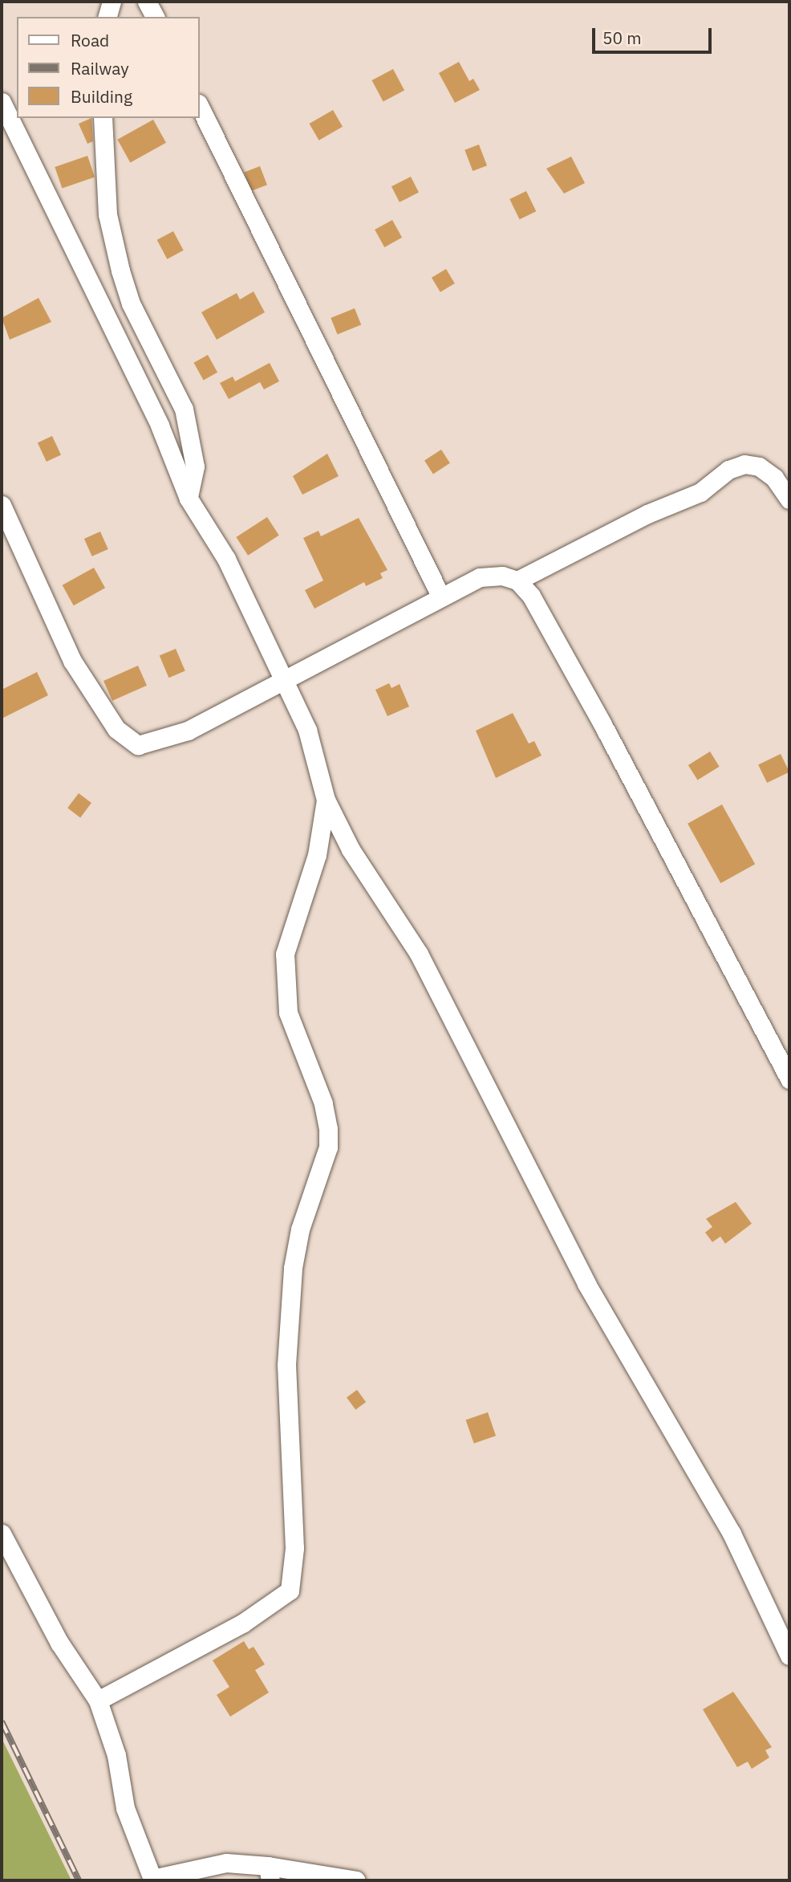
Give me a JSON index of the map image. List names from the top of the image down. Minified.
{"legend":["Road","Railway","Building"],"scale_bar":"50 m"}
